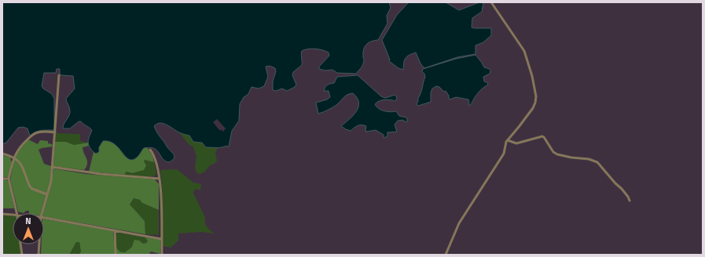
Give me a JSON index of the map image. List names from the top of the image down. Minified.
{"north":"top"}
